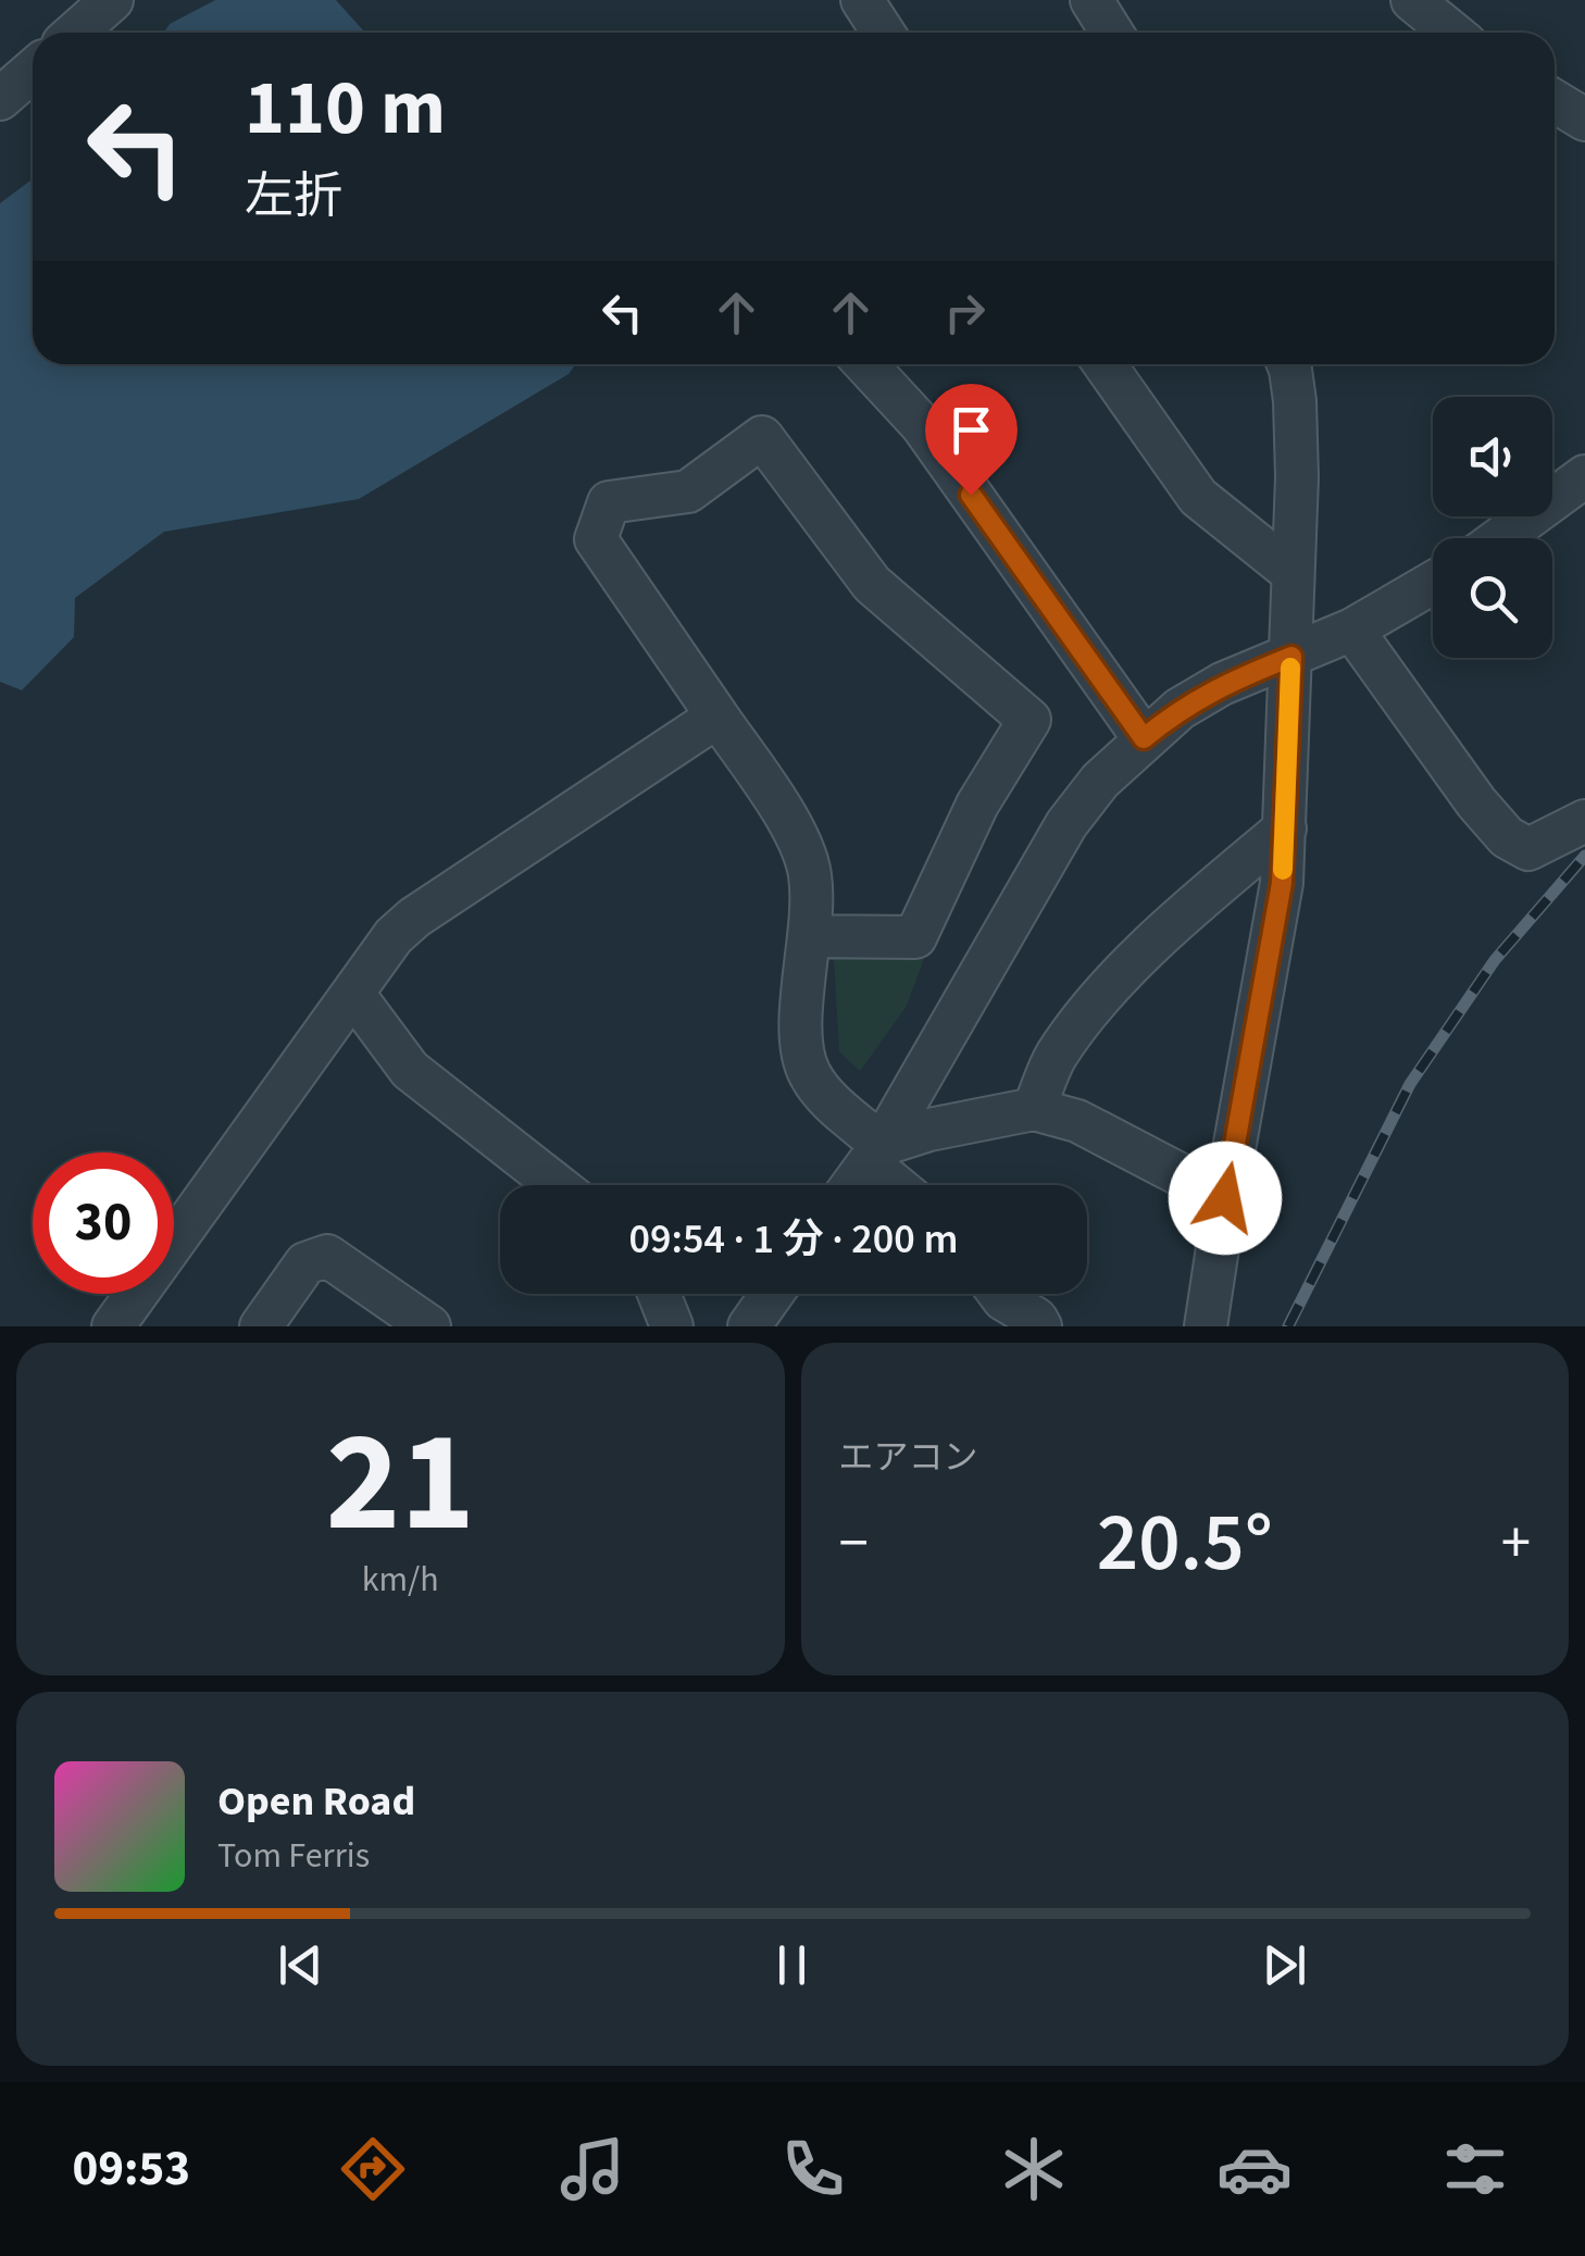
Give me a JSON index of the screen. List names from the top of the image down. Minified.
{"page":{"turn":["110 m","左折"],"limit":"30","trip":"09:54 · 1 分 · 200 m","tile":[["21","km/h"],"エアコン"],"heat":["−","20.5°","+"],"song":["Open Road","Tom Ferris"],"tabs":"09:53"}}
